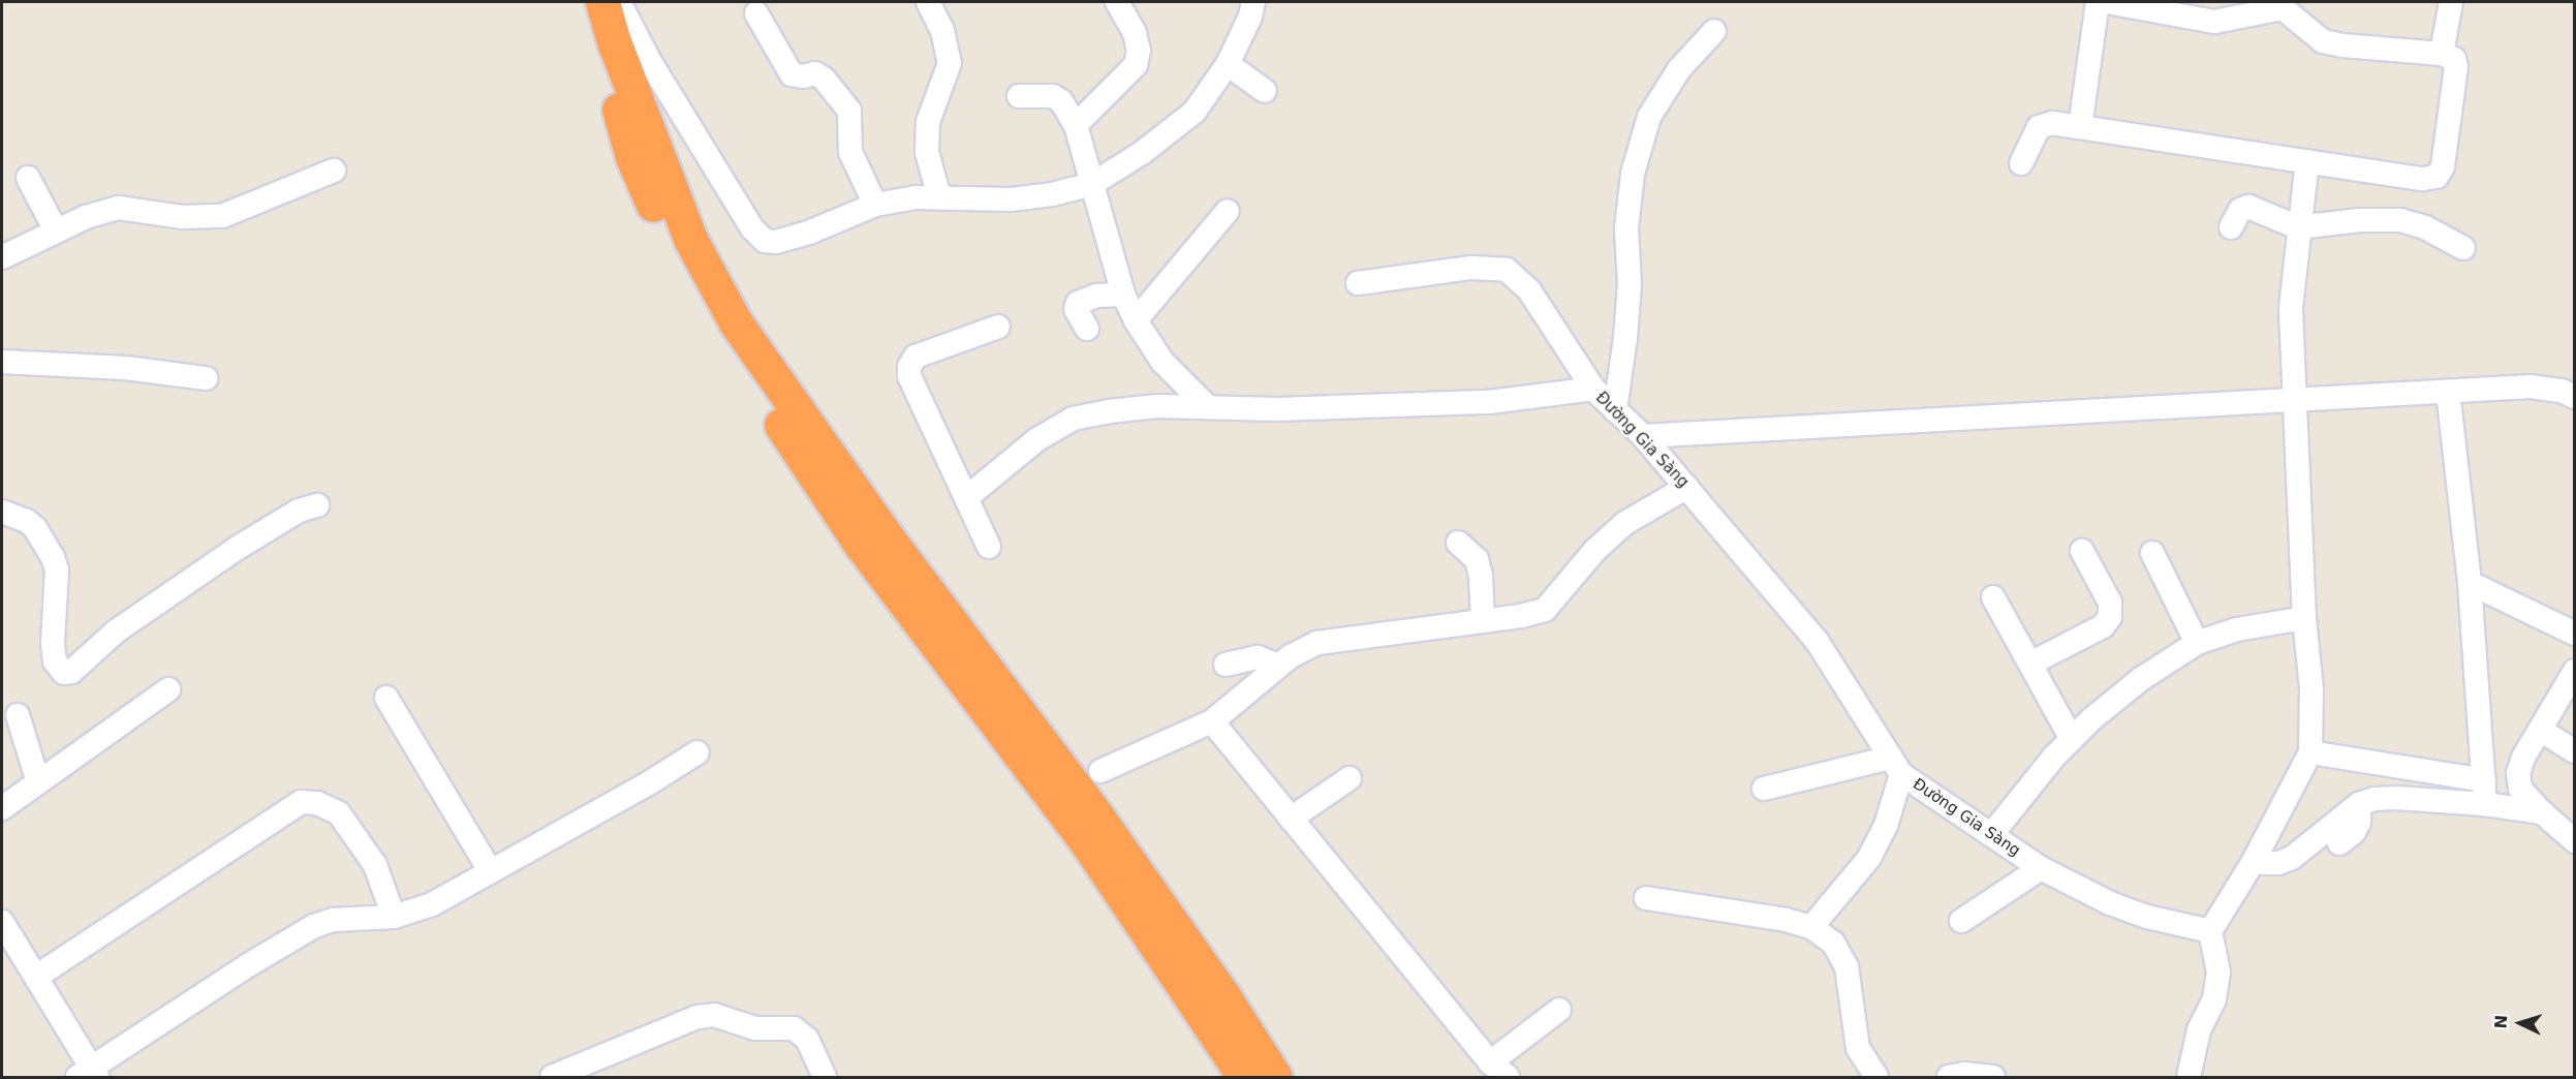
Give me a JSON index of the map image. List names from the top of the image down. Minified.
{"streets":{"street":["Đường Gia Sàng"]},"north":"left"}
